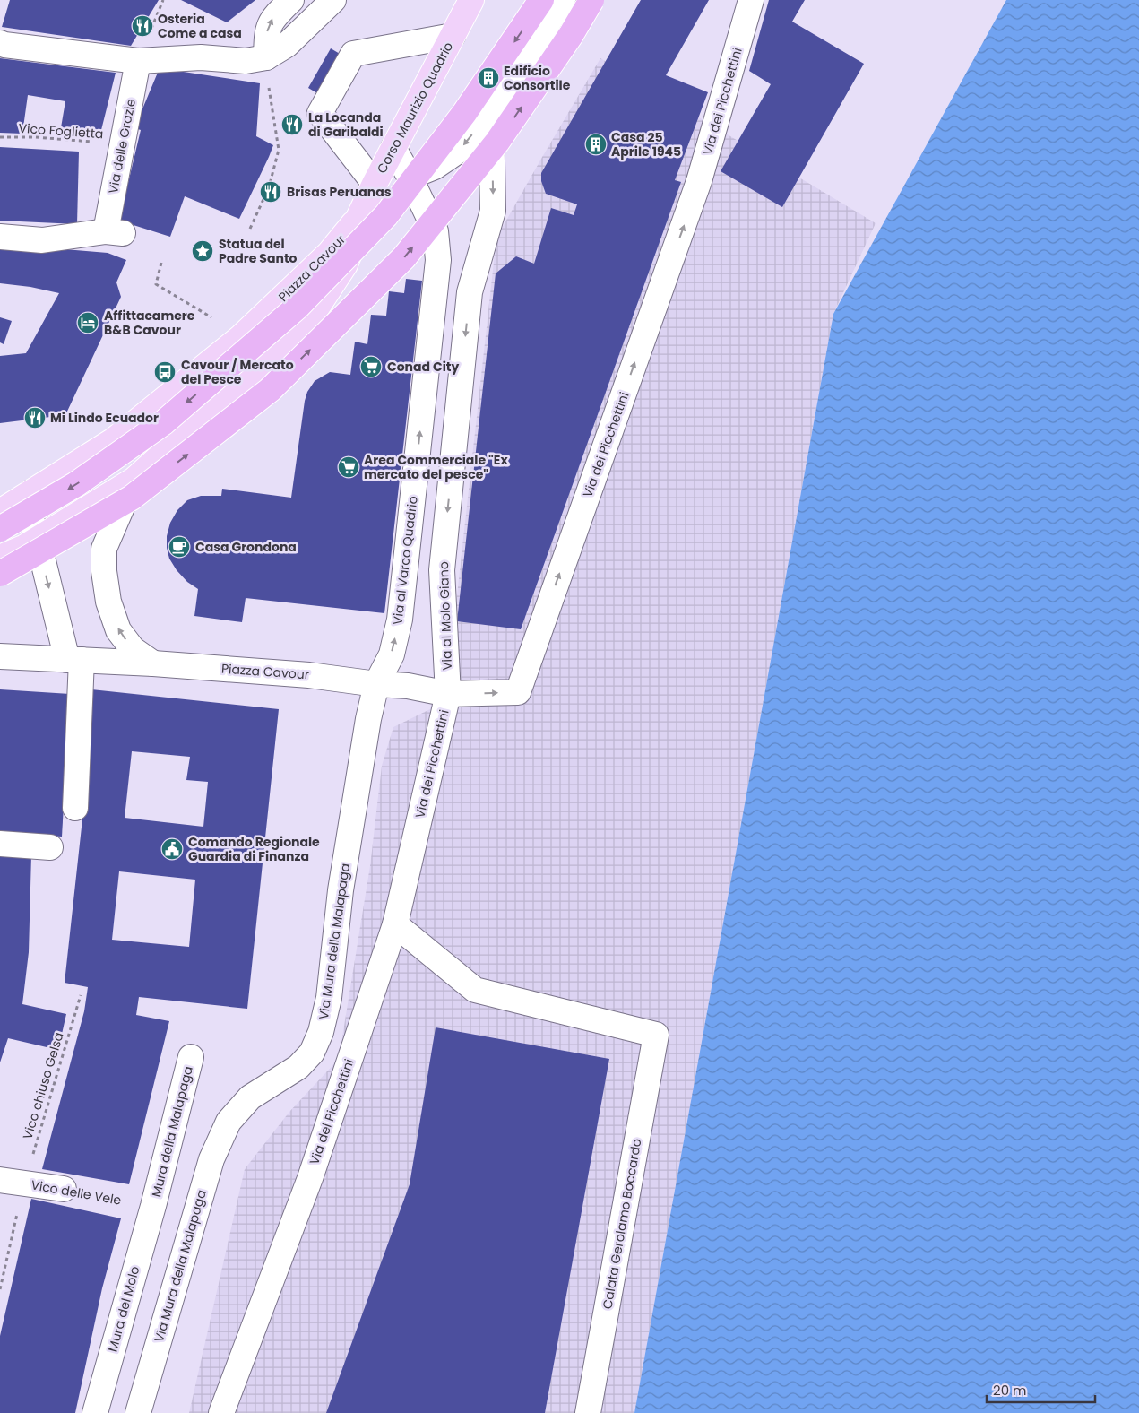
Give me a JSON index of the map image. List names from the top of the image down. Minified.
{"streets":{"main road":["Corso Maurizio Quadrio","Piazza Cavour"],"street":["Via dei Picchettini","Via delle Grazie","Via al Varco Quadrio","Via al Molo Giano","Via Mura della Malapaga","Mura della Malapaga","Vico delle Vele","Calata Gerolamo Boccardo","Mura del Molo"],"path":["Vico Foglietta","Vico chiuso Gelsa"]},"crossings":[["Via dei Picchettini","Piazza Cavour"],["Via dei Picchettini","Via al Molo Giano"],["Via dei Picchettini","Calata Gerolamo Boccardo"],["Corso Maurizio Quadrio","Piazza Cavour"],["Corso Maurizio Quadrio","Via al Varco Quadrio"],["Vico Foglietta","Via delle Grazie"],["Piazza Cavour","Via al Varco Quadrio"],["Piazza Cavour","Via al Molo Giano"],["Piazza Cavour","Via Mura della Malapaga"],["Via al Varco Quadrio","Via Mura della Malapaga"],["Vico chiuso Gelsa","Vico delle Vele"],["Mura della Malapaga","Vico delle Vele"],["Mura della Malapaga","Mura del Molo"],["Vico delle Vele","Mura del Molo"]],"one_way":["Via dei Picchettini","Via al Varco Quadrio","Via al Molo Giano"],"places":{"restaurant":["Osteria Come a casa","La Locanda di Garibaldi","Brisas Peruanas","Mi Lindo Ecuador"],"building":["Edificio Consortile","Casa 25 Aprile 1945"],"place":["Statua del Padre Santo"],"hotel":["Affittacamere B&B Cavour"],"supermarket":["Conad City","Area Commerciale \"Ex mercato del pesce\""],"bus stop":["Cavour / Mercato del Pesce"],"cafe":["Casa Grondona"],"public building":["Comando Regionale Guardia di Finanza"]},"scale_bar":"20 m"}
